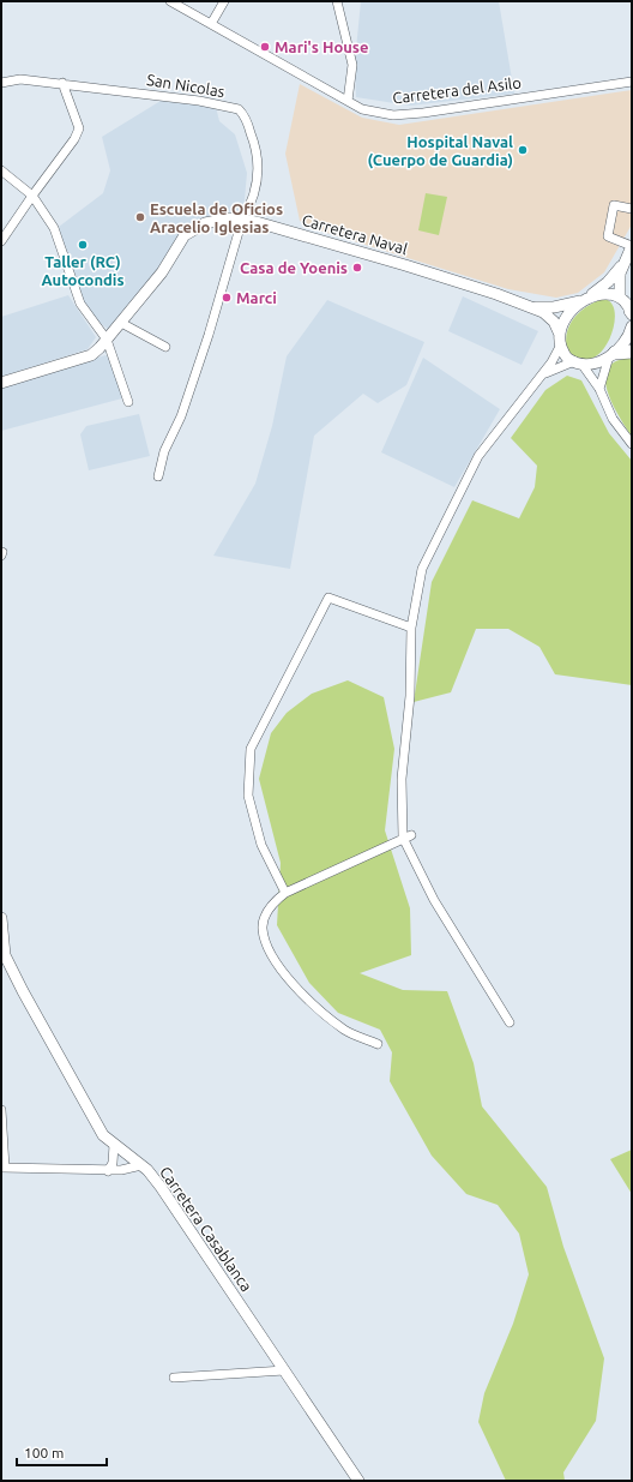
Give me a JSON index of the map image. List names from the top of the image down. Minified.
{"streets":{"main road":["Carretera Naval","Carretera Casablanca"],"street":["San Nicolas","Carretera del Asilo"]},"crossings":[["San Nicolas","Carretera Naval"]],"places":["Mari's House","Hospital Naval (Cuerpo de Guardia)","Escuela de Oficios Aracelio Iglesias","Taller (RC) Autocondis","Casa de Yoenis","Marci"],"scale_bar":"100 m"}
